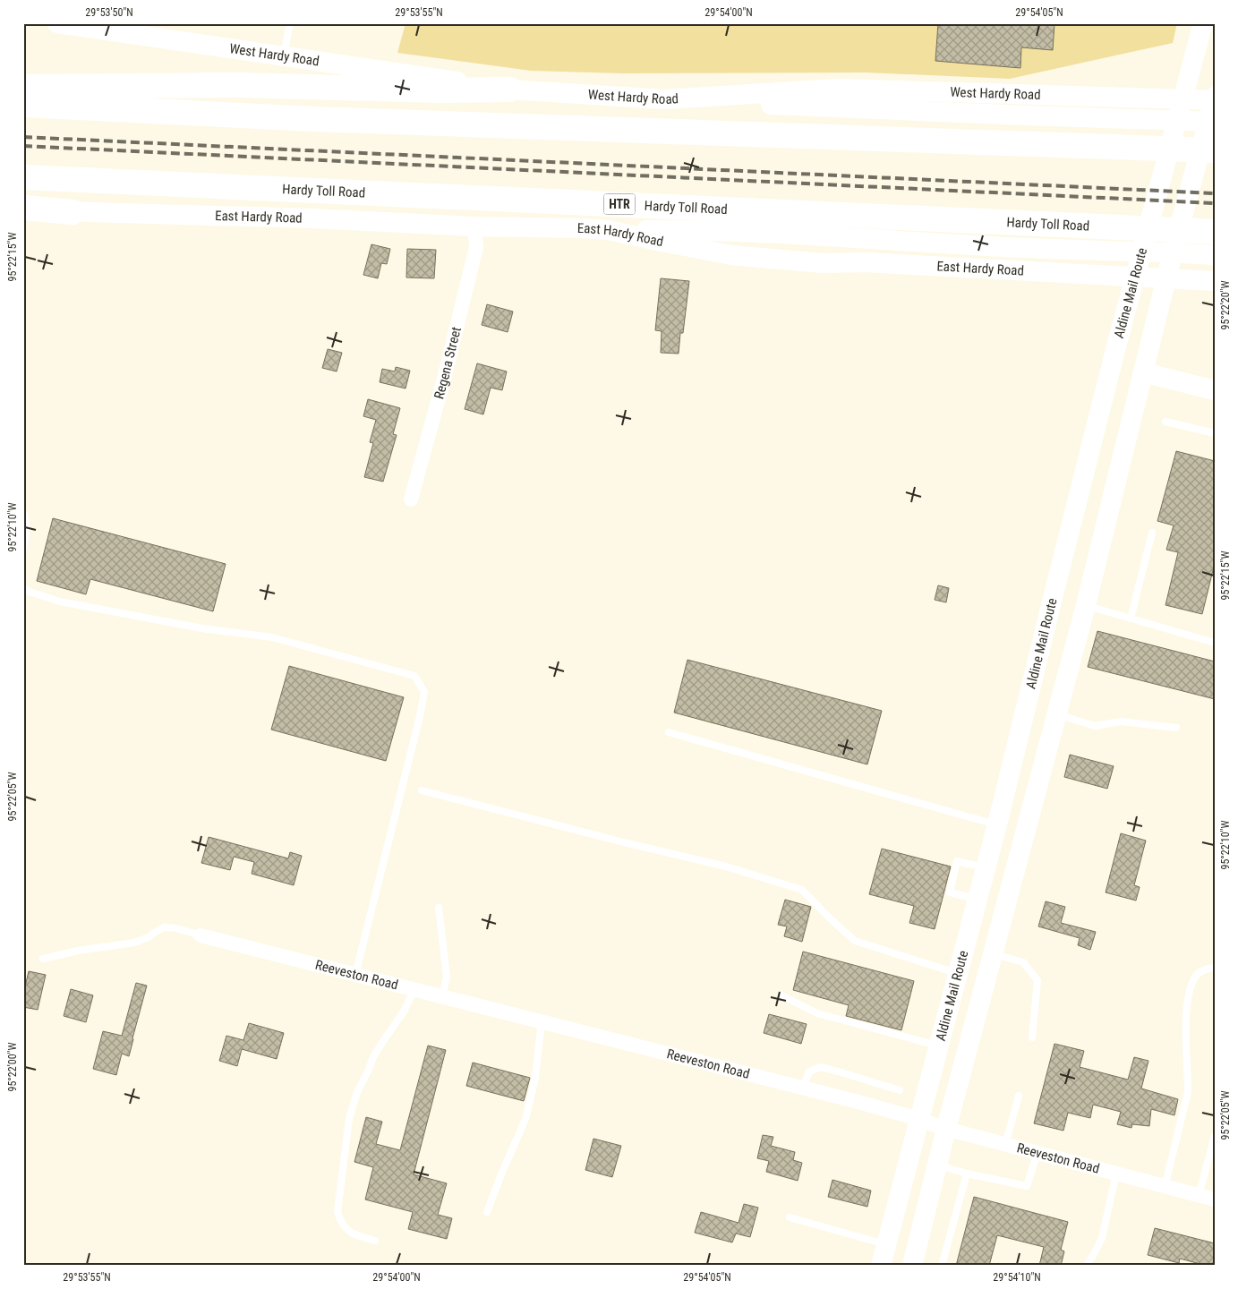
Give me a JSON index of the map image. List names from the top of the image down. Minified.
{"streets":{"highway":["Hardy Toll Road","HTR"],"main road":["West Hardy Road","East Hardy Road","Aldine Mail Route"],"street":["Regena Street","Reeveston Road"]},"crossings":[["East Hardy Road","Regena Street"],["Aldine Mail Route","Reeveston Road"]],"coordinates":["29°53'50\"N","29°53'55\"N","29°54'00\"N","29°54'05\"N","95°22'15\"W","95°22'20\"W","95°22'10\"W","95°22'05\"W","95°22'00\"W","29°54'10\"N"]}
